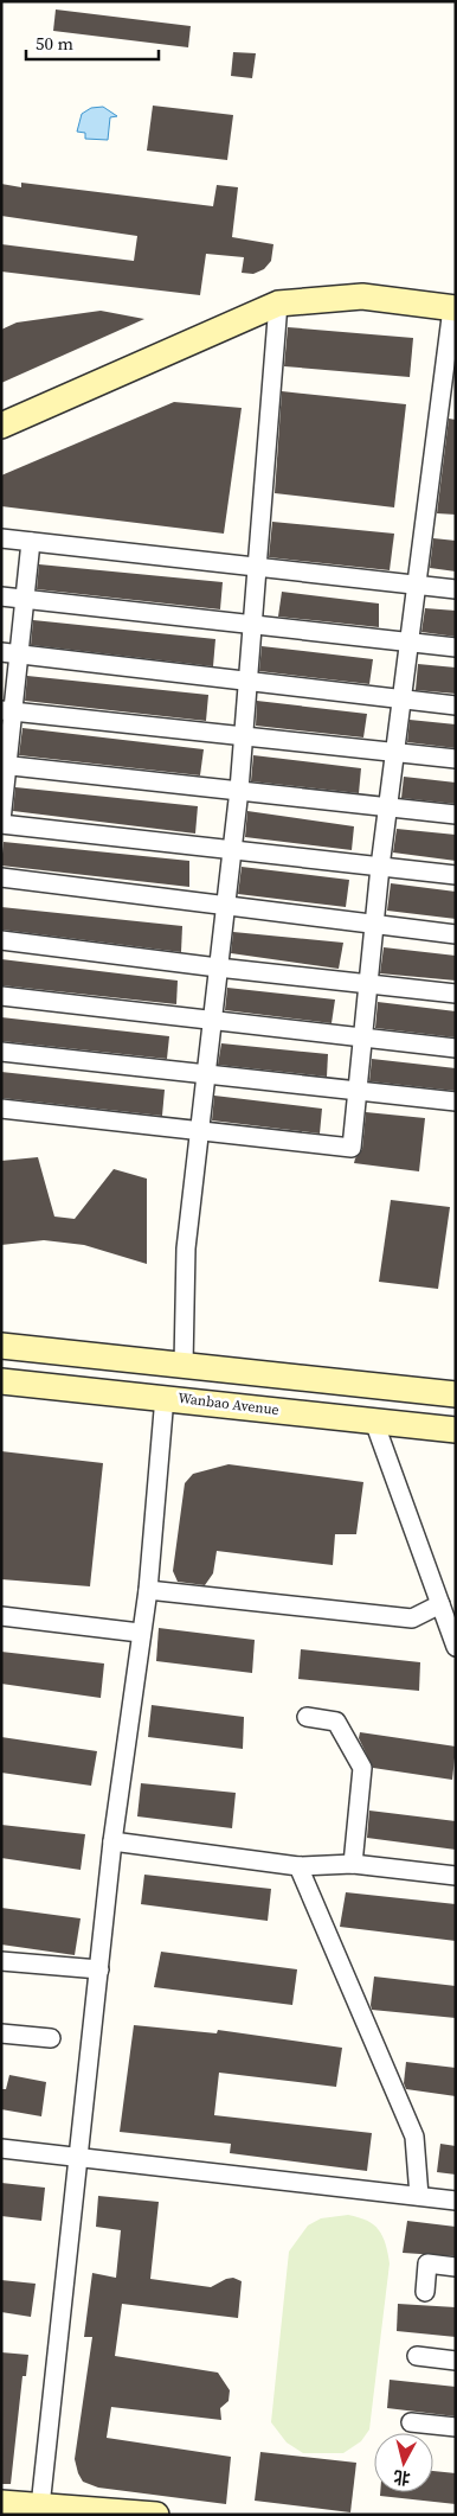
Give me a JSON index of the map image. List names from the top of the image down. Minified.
{"streets":{"main road":["Wanbao Avenue"]},"scale_bar":"50 m","north":"bottom"}
